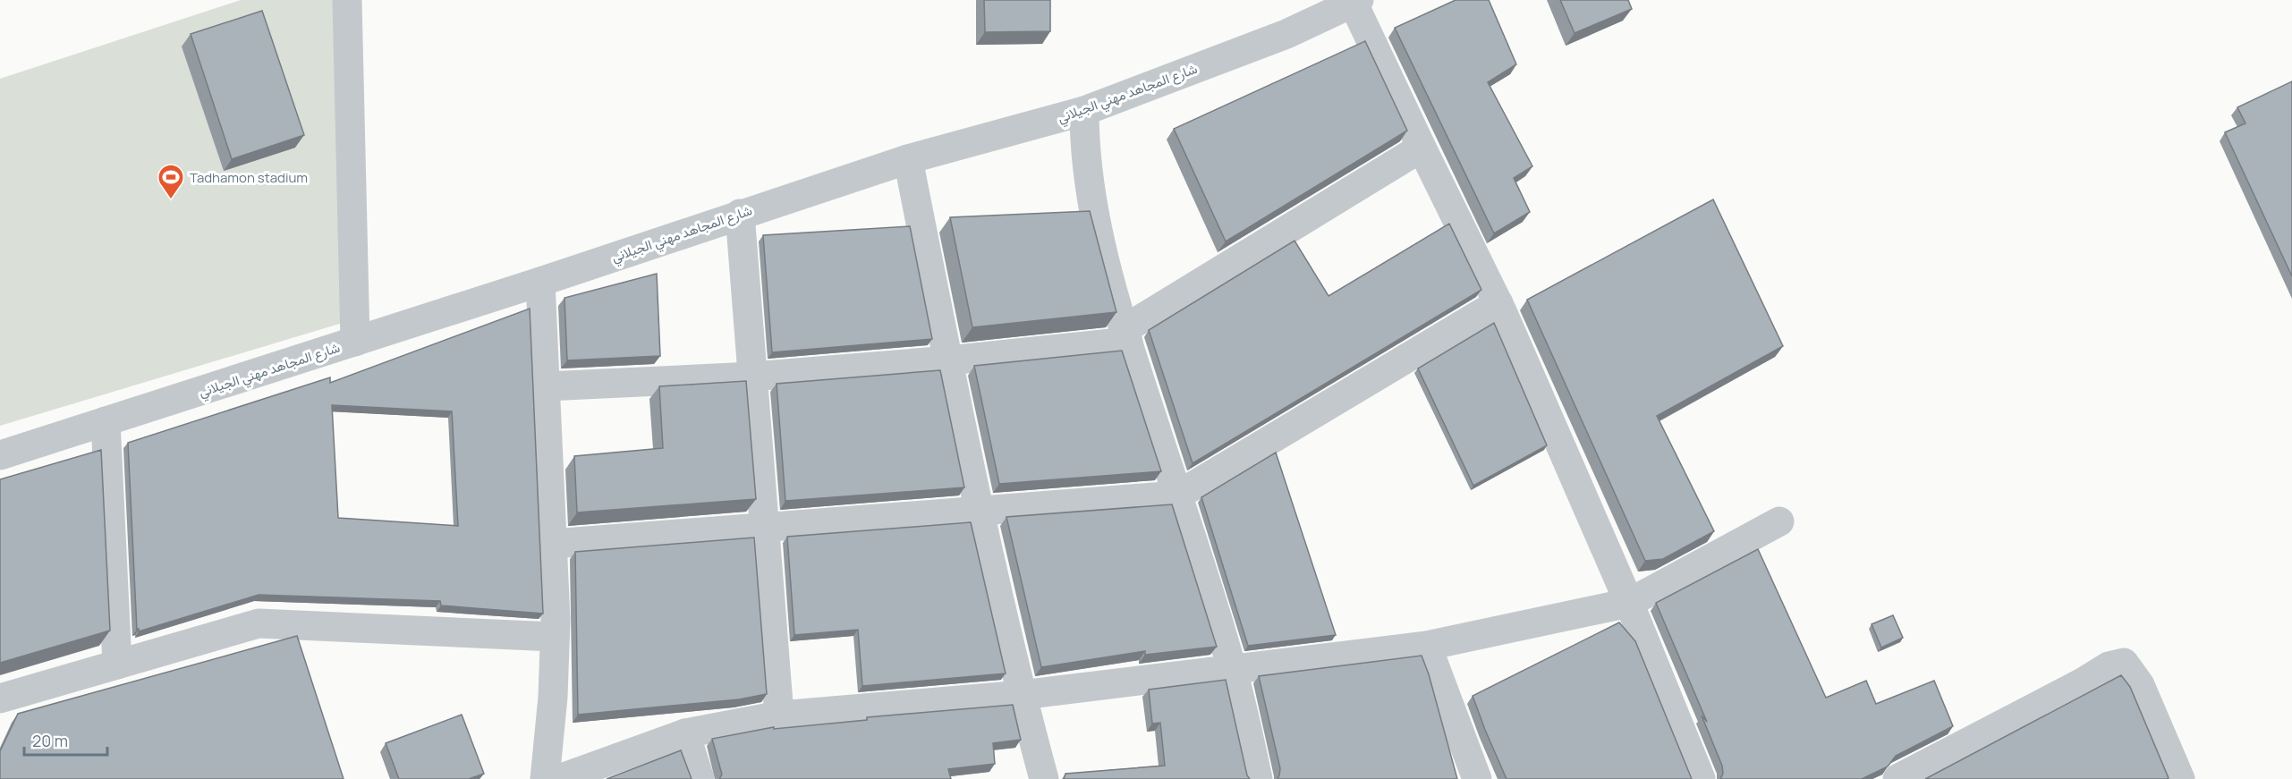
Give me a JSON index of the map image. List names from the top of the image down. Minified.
{"streets":{"street":["شارع المجاهد مهني الجيلاني"]},"places":{"sports":["Tadhamon stadium"]},"scale_bar":"20 m"}
